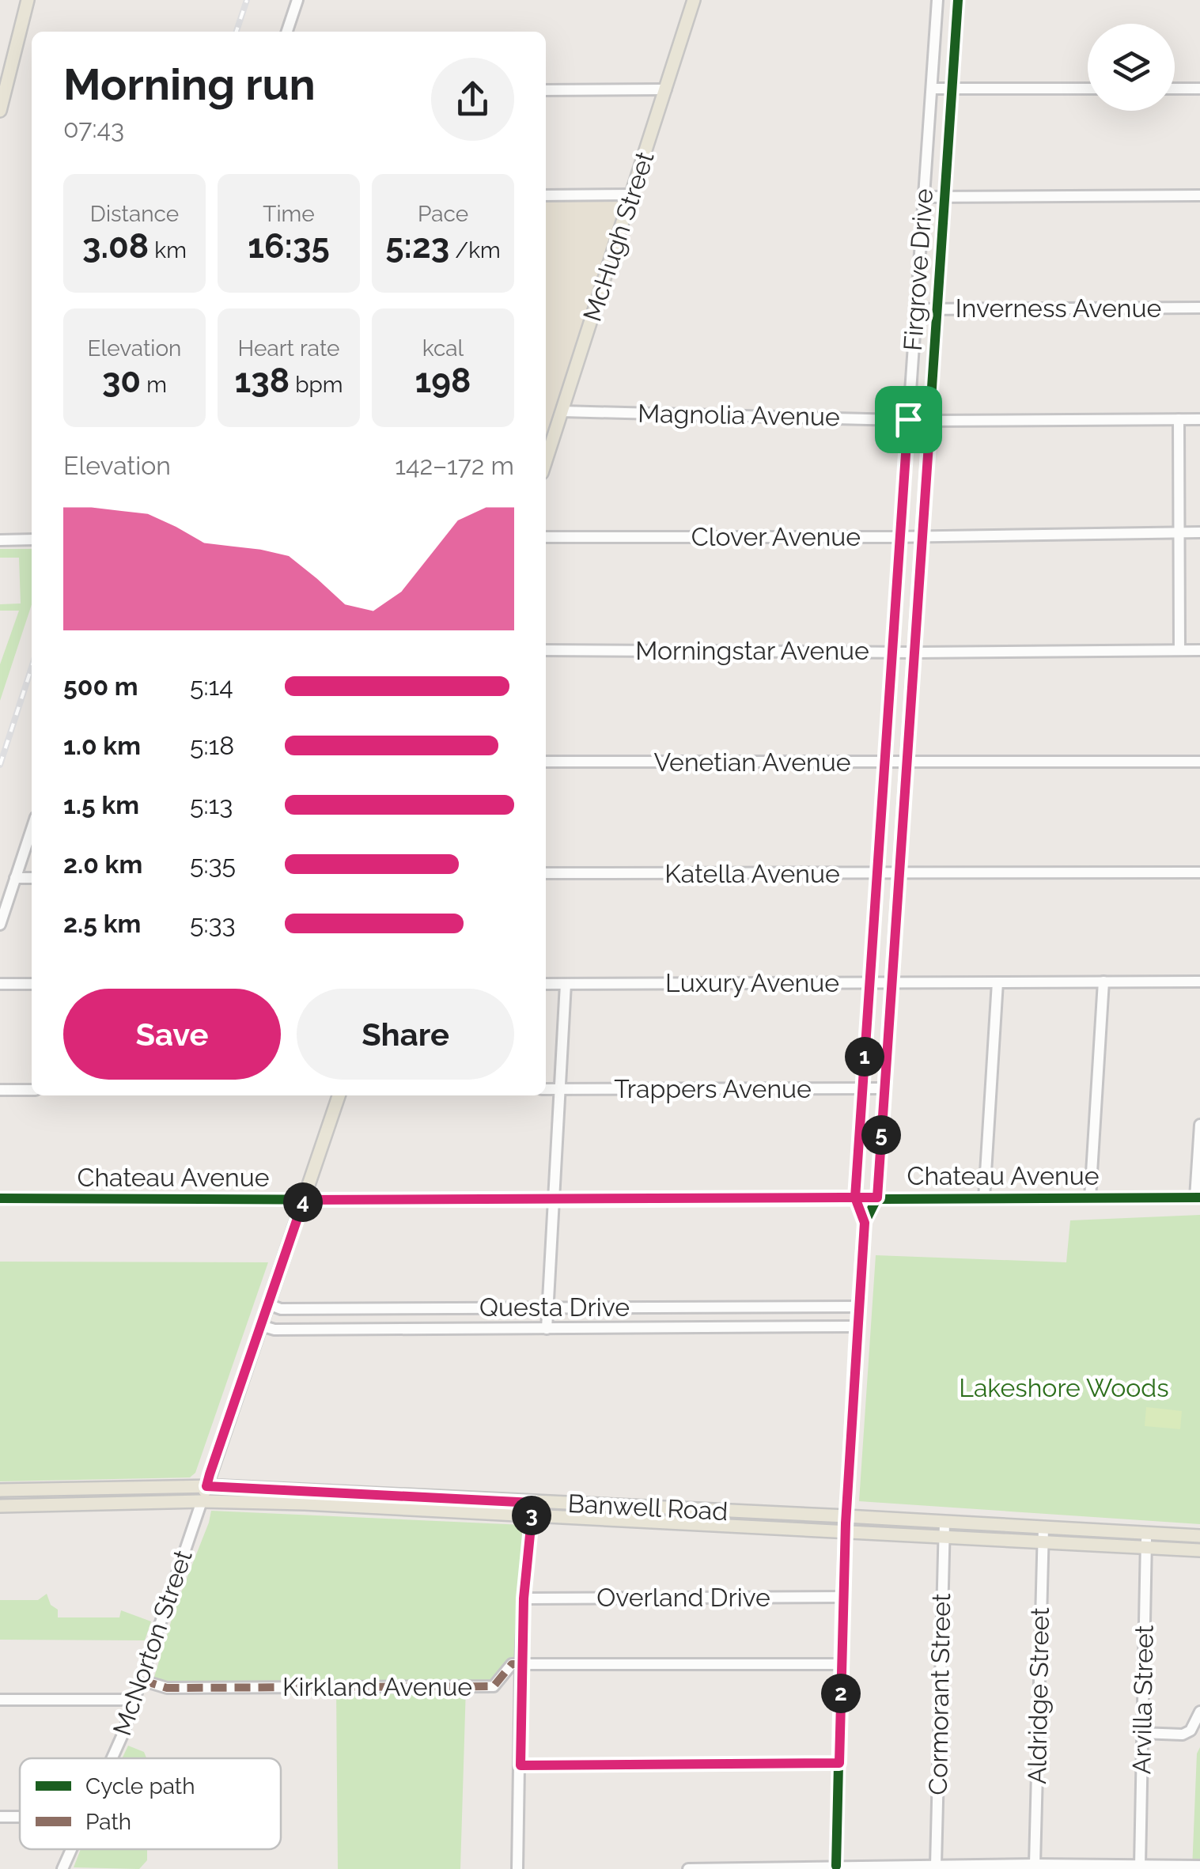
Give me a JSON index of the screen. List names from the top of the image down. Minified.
{"streets":{"main road":["McHugh Street","Banwell Road"],"street":["Firgrove Drive","Inverness Avenue","Magnolia Avenue","Clover Avenue","Morningstar Avenue","Venetian Avenue","Katella Avenue","Luxury Avenue","Trappers Avenue","Chateau Avenue","Questa Drive","Overland Drive","McNorton Street","Kirkland Avenue","Cormorant Street","Aldridge Street","Arvilla Street"]},"crossings":[["McHugh Street","Magnolia Avenue"],["Firgrove Drive","Inverness Avenue"],["Firgrove Drive","Magnolia Avenue"],["Firgrove Drive","Clover Avenue"],["Firgrove Drive","Morningstar Avenue"],["Firgrove Drive","Venetian Avenue"],["Firgrove Drive","Katella Avenue"],["Firgrove Drive","Luxury Avenue"],["Firgrove Drive","Trappers Avenue"],["Firgrove Drive","Chateau Avenue"],["Firgrove Drive","Questa Drive"],["Firgrove Drive","Banwell Road"],["Firgrove Drive","Overland Drive"],["Banwell Road","McNorton Street"],["Banwell Road","Cormorant Street"],["Banwell Road","Aldridge Street"],["Banwell Road","Arvilla Street"],["McNorton Street","Kirkland Avenue"]],"parks":["Lakeshore Woods"],"legend":["Cycle path","Path"],"page":{"heading":["Morning run","07:43"],"stats":[["Distance","3.08 km"],["Time","16:35"],["Pace","5:23 /km"],["Elevation","30 m"],["Heart rate","138 bpm"],["kcal","198"]],"chart":["Elevation","142–172 m"],"list":[{"name":"500 m","note":"5:14"},{"name":"1.0 km","note":"5:18"},{"name":"1.5 km","note":"5:13"},{"name":"2.0 km","note":"5:35"},{"name":"2.5 km","note":"5:33"}],"buttons":["Save","Share"],"pins":["1","5","4","3","2"]}}
